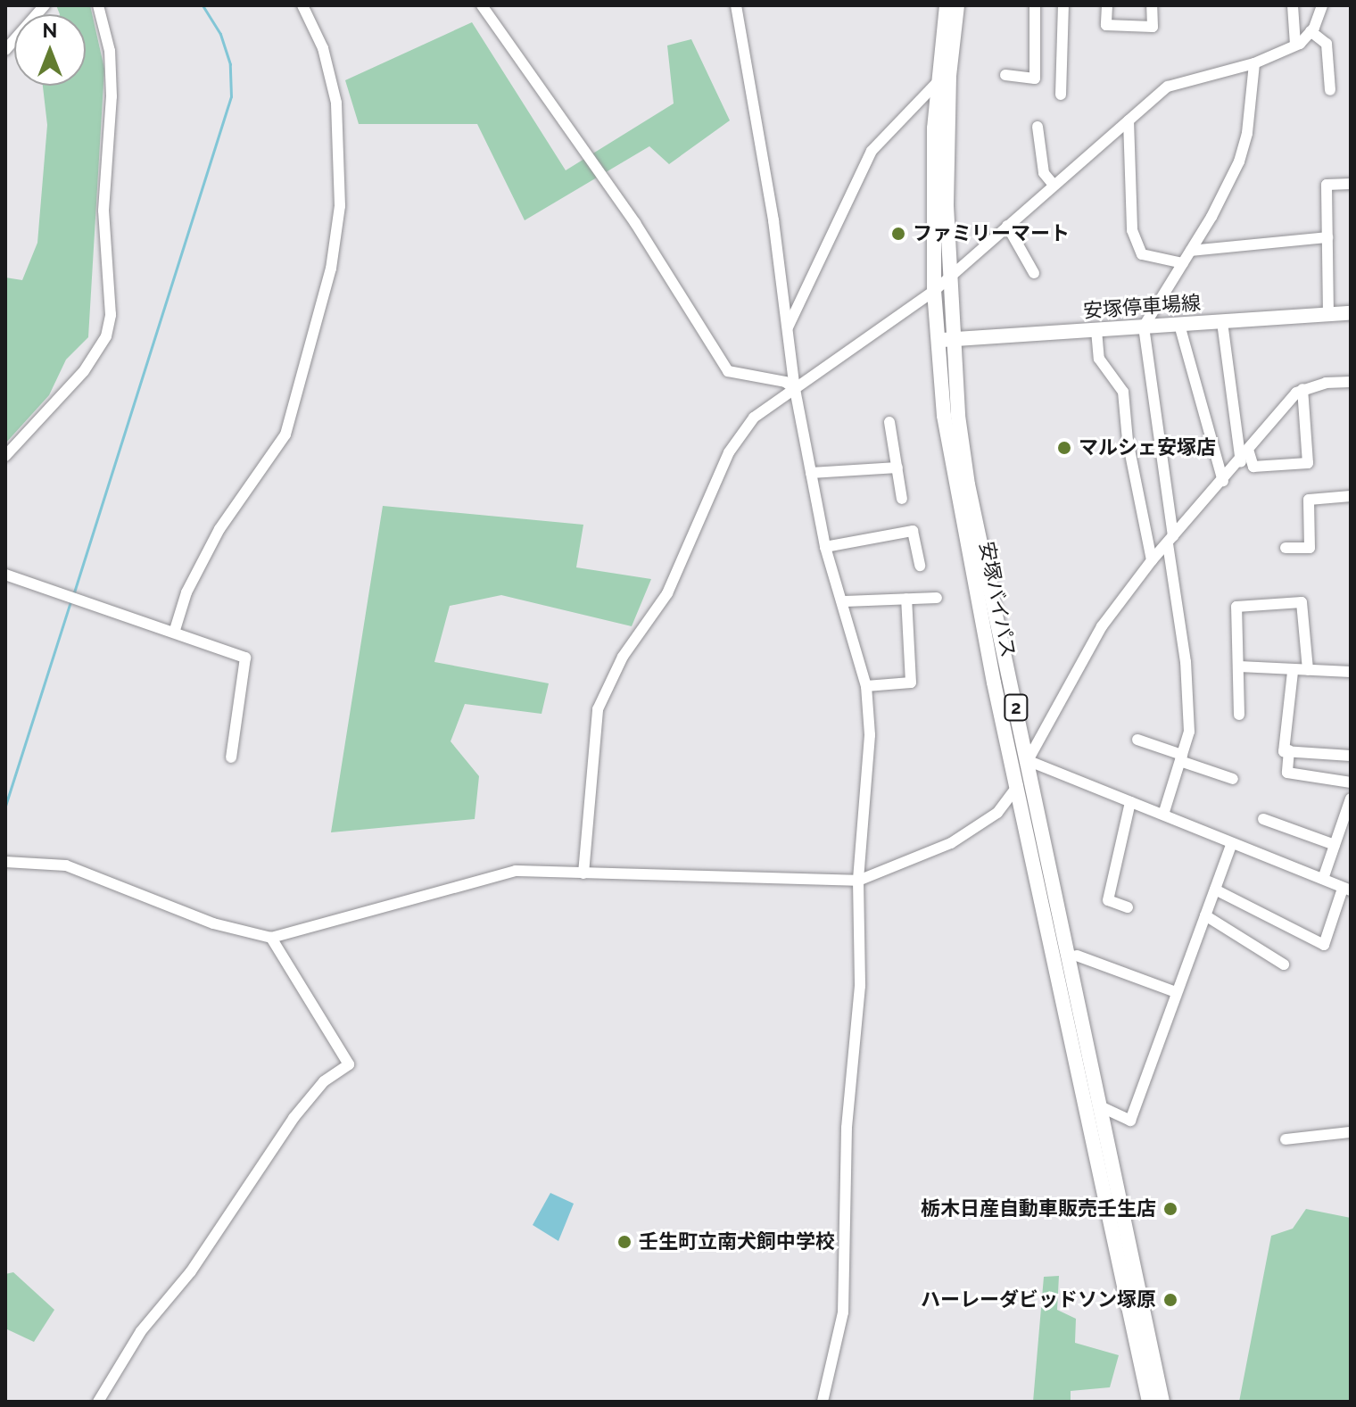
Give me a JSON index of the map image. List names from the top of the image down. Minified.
{"streets":{"main road":["安塚停車場線","安塚バイパス","2"]},"crossings":[["安塚停車場線","安塚バイパス"]],"places":["ファミリーマート","マルシェ安塚店","栃木日産自動車販売壬生店","壬生町立南犬飼中学校","ハーレーダビッドソン塚原"],"north":"top"}
